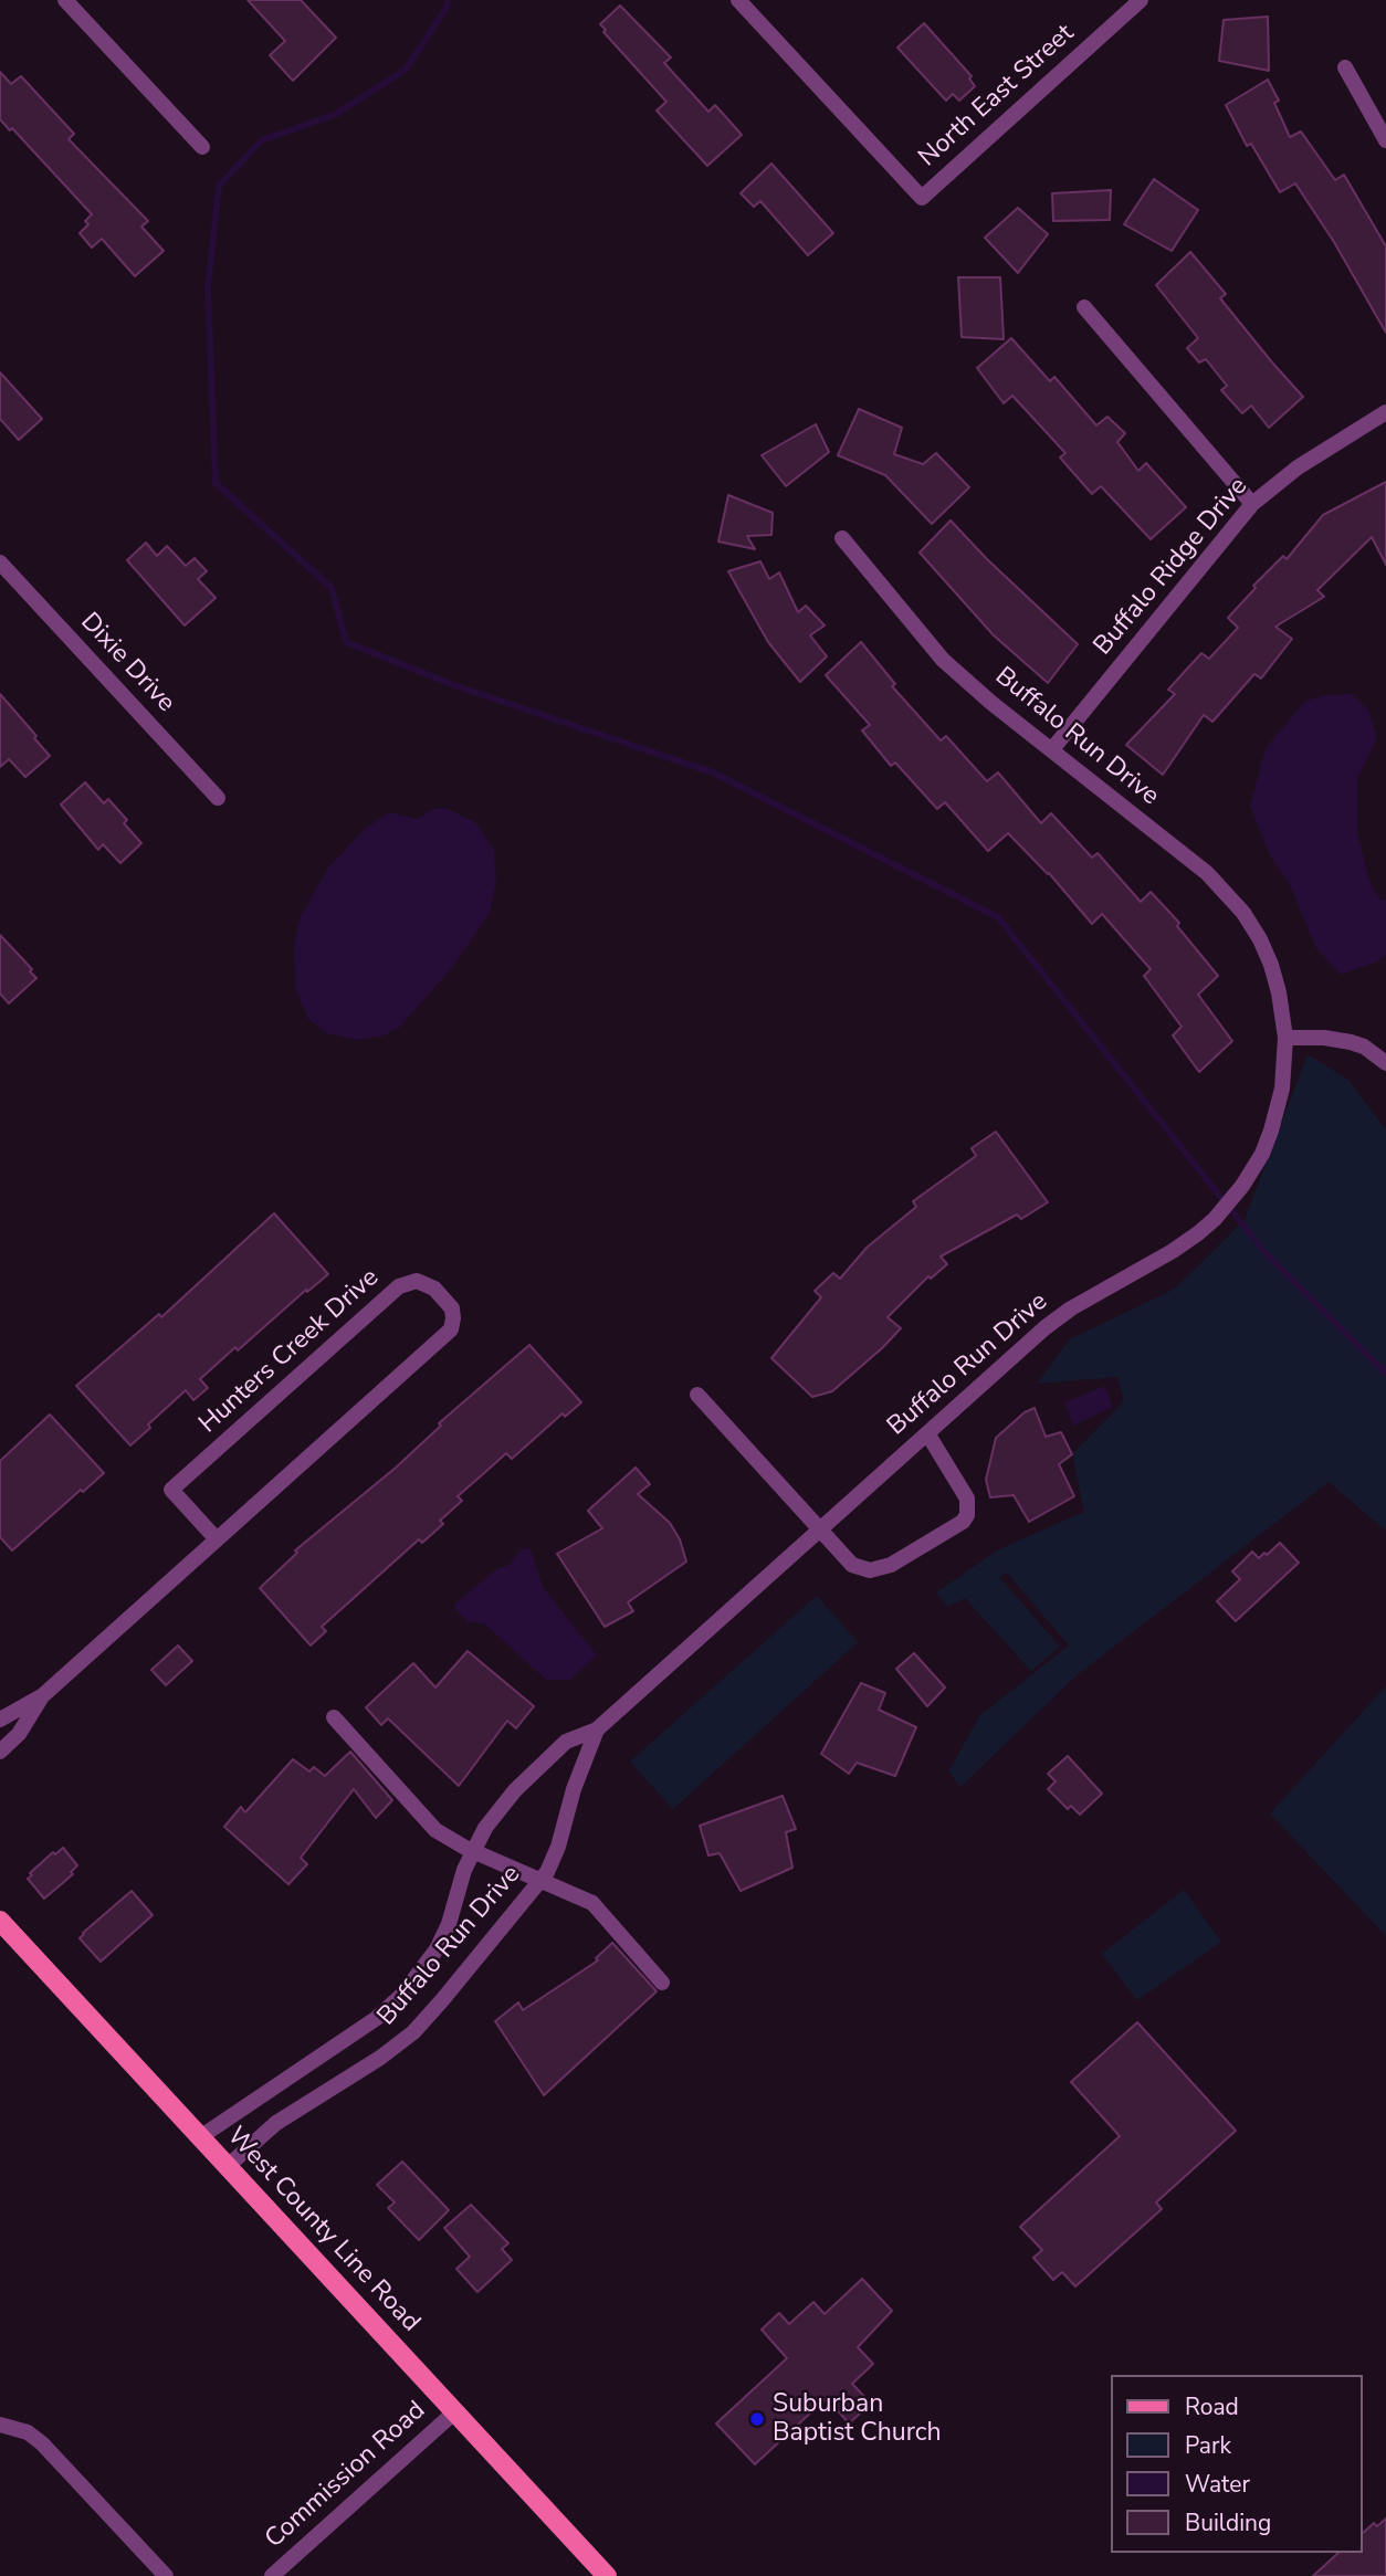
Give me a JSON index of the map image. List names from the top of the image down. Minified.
{"streets":{"main road":["West County Line Road"],"street":["North East Street","Buffalo Ridge Drive","Dixie Drive","Buffalo Run Drive","Hunters Creek Drive","Commission Road"]},"crossings":[["Buffalo Ridge Drive","Buffalo Run Drive"],["Buffalo Run Drive","West County Line Road"],["West County Line Road","Commission Road"]],"places":["Suburban Baptist Church"],"legend":["Road","Park","Water","Building"]}
